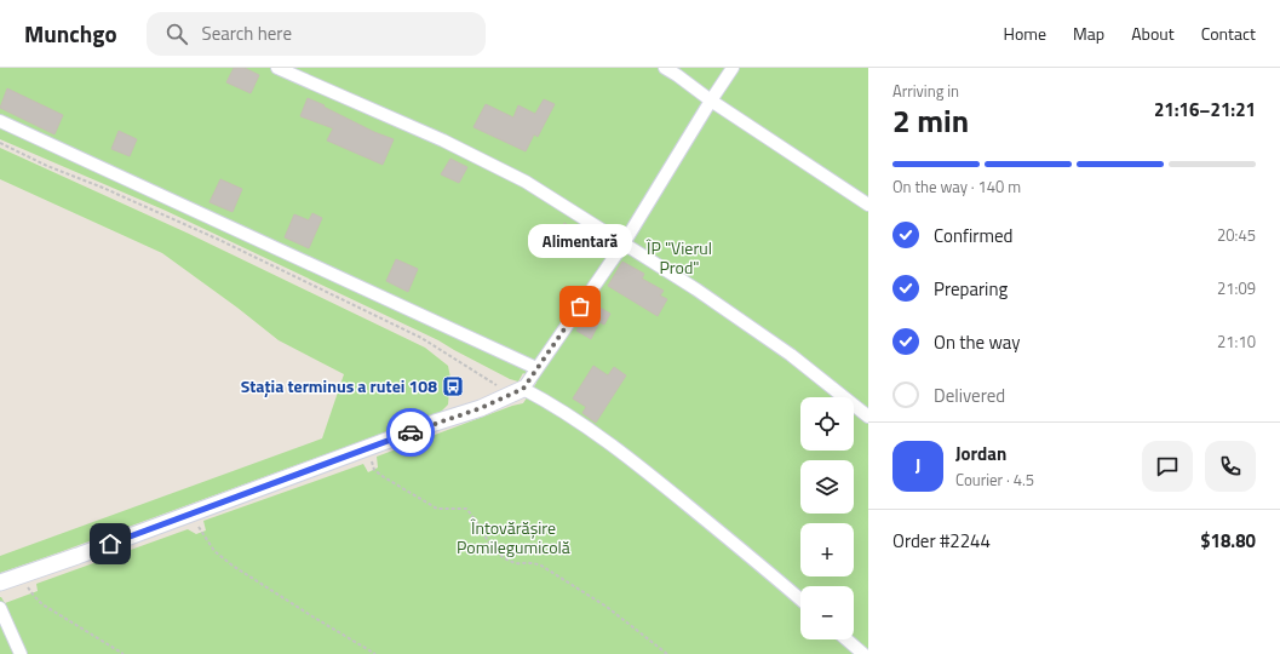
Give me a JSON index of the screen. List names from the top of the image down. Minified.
{"parks":["ÎP \"Vierul Prod\"","Întovărășire Pomilegumicolă"],"places":{"other":["Alimentară"],"bus stop":["Stația terminus a rutei 108"]},"page":{"header":"Munchgo","search":"Search here","nav":["Home","Map","About","Contact"],"heading":["2 min","Arriving in","21:16–21:21"],"panel":["Jordan","Courier · 4.5","Order #2244","$18.80"],"bar":"On the way · 140 m","list":[["Confirmed","20:45"],["Preparing","21:09"],["On the way","21:10"],"Delivered"],"bubble":"Alimentară","map_buttons":["+","−"],"round":"J"}}
